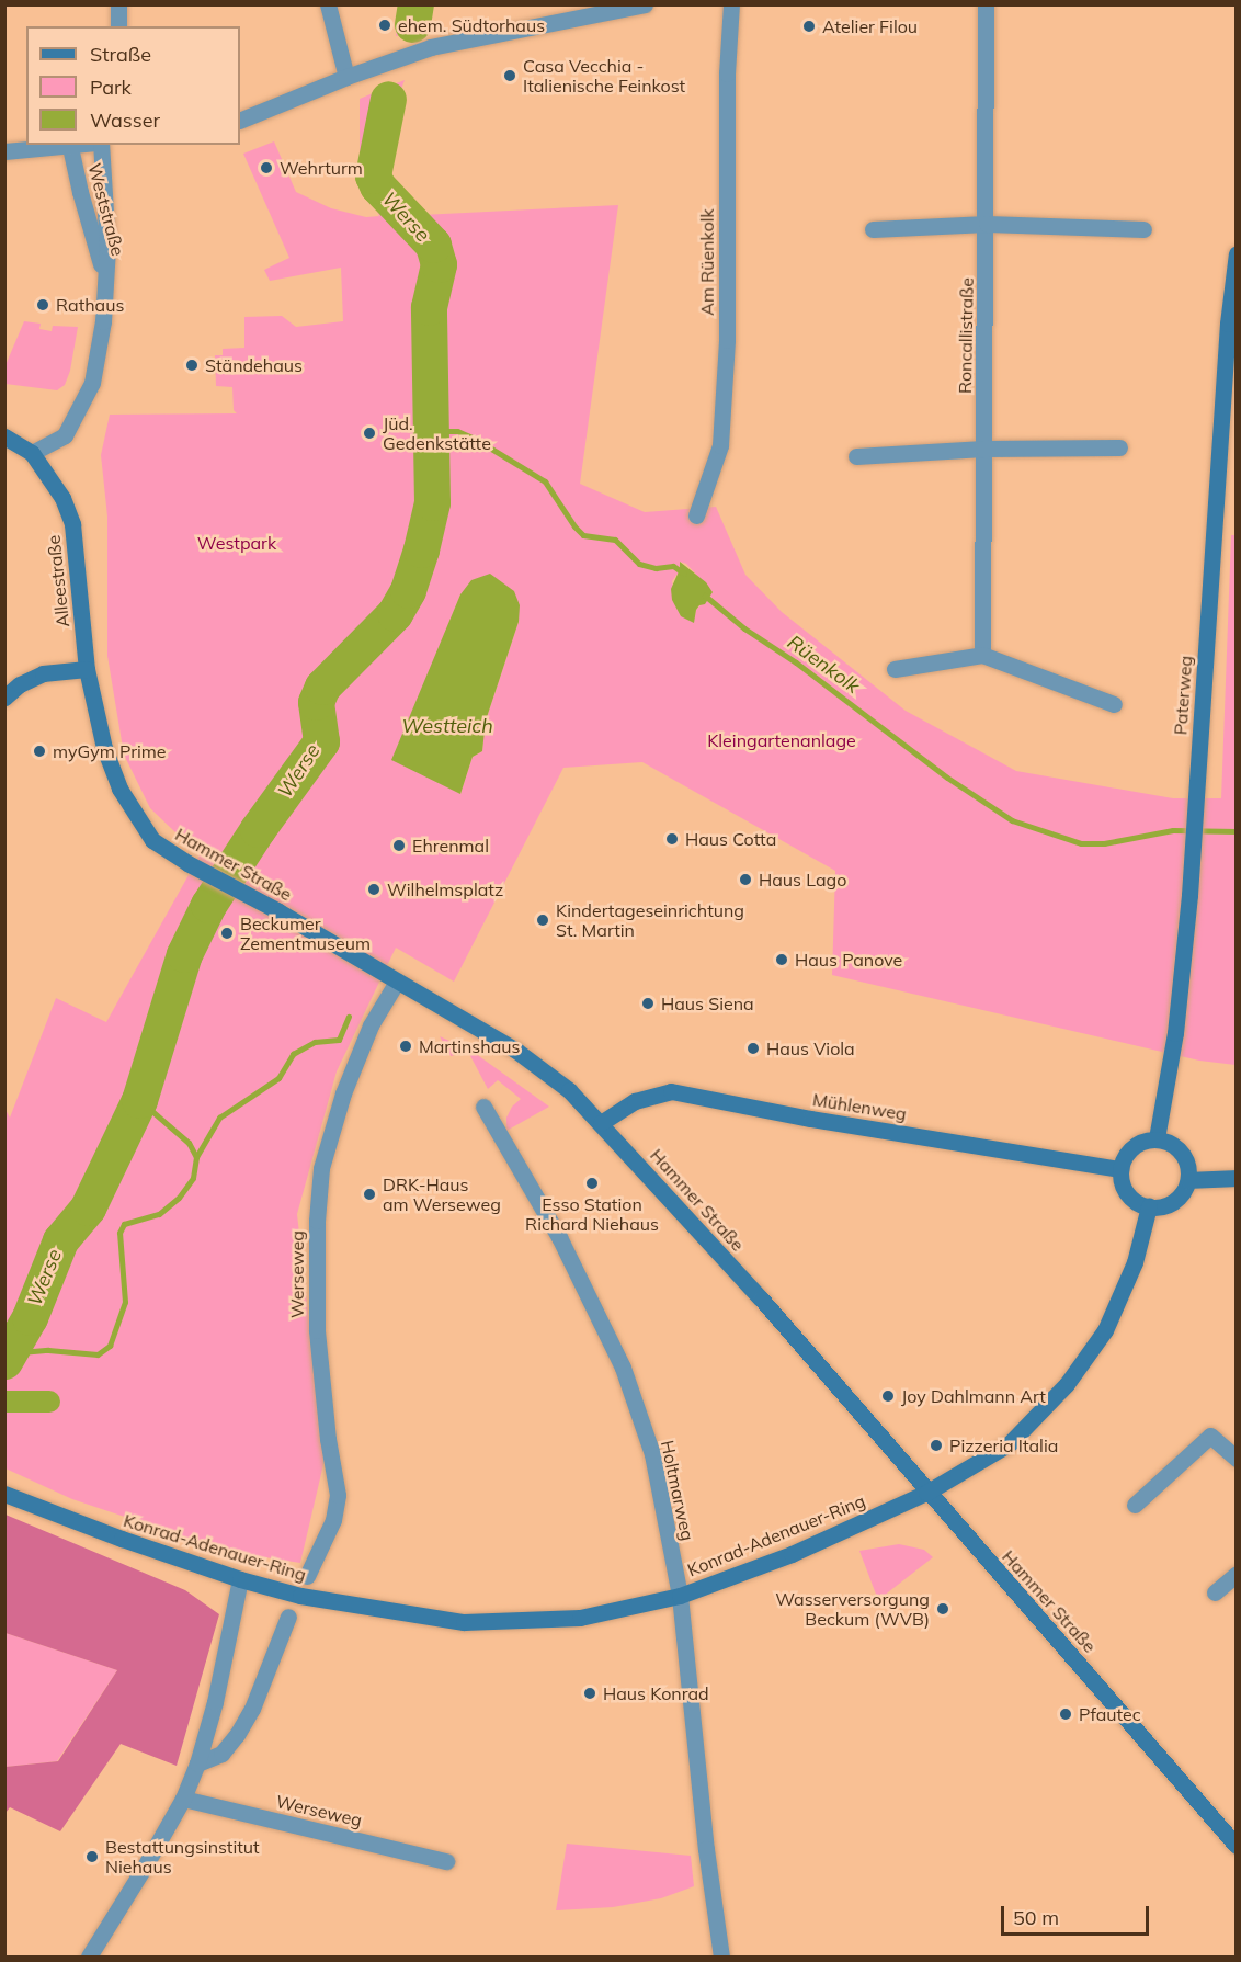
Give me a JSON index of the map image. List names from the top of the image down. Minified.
{"streets":{"main road":["Alleestraße","Paterweg","Hammer Straße","Mühlenweg","Konrad-Adenauer-Ring"],"street":["Weststraße","Am Rüenkolk","Roncallistraße","Werseweg","Holtmarweg"]},"crossings":[["Weststraße","Alleestraße"],["Alleestraße","Hammer Straße"],["Paterweg","Mühlenweg"],["Paterweg","Konrad-Adenauer-Ring"],["Hammer Straße","Mühlenweg"],["Hammer Straße","Werseweg"],["Hammer Straße","Konrad-Adenauer-Ring"],["Mühlenweg","Konrad-Adenauer-Ring"],["Holtmarweg","Konrad-Adenauer-Ring"]],"water":["Werse","Rüenkolk","Westteich"],"parks":["Westpark","Kleingartenanlage"],"places":["ehem. Südtorhaus","Atelier Filou","Casa Vecchia - Italienische Feinkost","Wehrturm","Rathaus","Ständehaus","Jüd. Gedenkstätte","myGym Prime","Haus Cotta","Ehrenmal","Haus Lago","Wilhelmsplatz","Kindertageseinrichtung St. Martin","Beckumer Zementmuseum","Haus Panove","Haus Siena","Martinshaus","Haus Viola","Esso Station Richard Niehaus","DRK-Haus am Werseweg","Joy Dahlmann Art","Pizzeria Italia","Wasserversorgung Beckum (WVB)","Haus Konrad","Pfautec","Bestattungsinstitut Niehaus"],"legend":["Straße","Park","Wasser"],"scale_bar":"50 m"}
